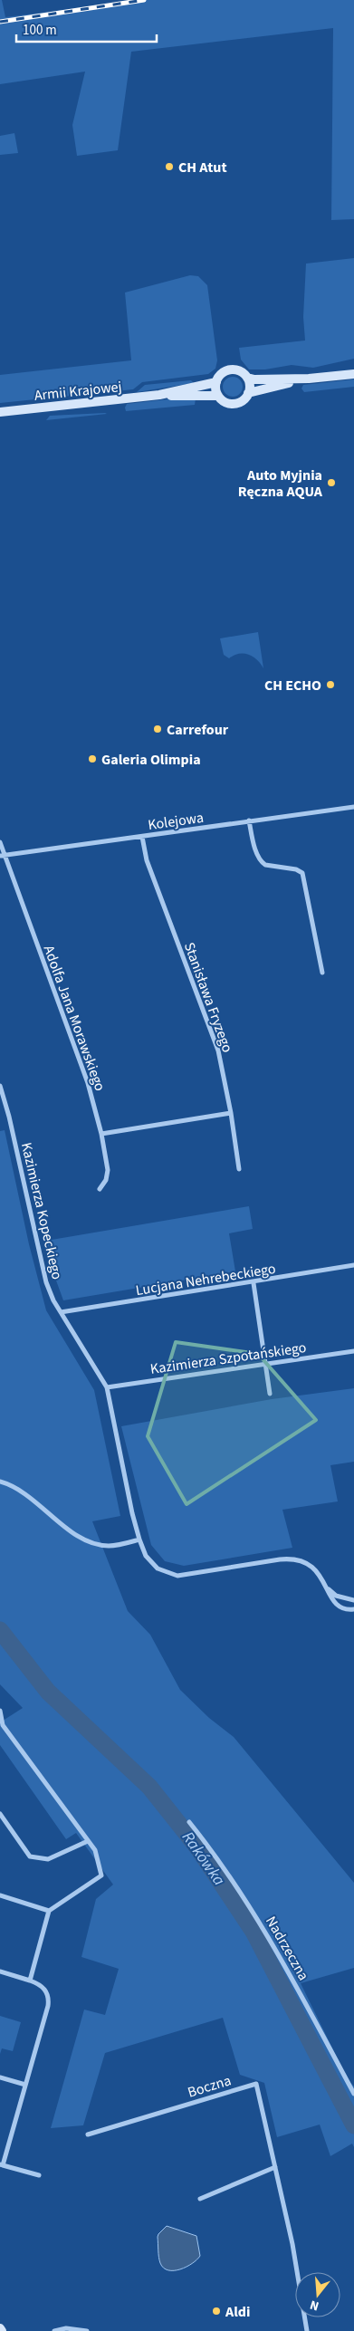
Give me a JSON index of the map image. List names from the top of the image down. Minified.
{"streets":{"street":["Armii Krajowej","Kolejowa","Stanisława Fryzego","Adolfa Jana Morawskiego","Kazimierza Kopeckiego","Lucjana Nehrebeckiego","Kazimierza Szpotańskiego","Nadrzeczna","Boczna"]},"crossings":[["Kolejowa","Stanisława Fryzego"],["Kolejowa","Adolfa Jana Morawskiego"],["Kazimierza Kopeckiego","Lucjana Nehrebeckiego"],["Kazimierza Kopeckiego","Kazimierza Szpotańskiego"]],"water":["Rakówka"],"places":["CH Atut","Auto Myjnia Ręczna AQUA","CH ECHO","Carrefour","Galeria Olimpia","Aldi"],"scale_bar":"100 m","north":"bottom"}
